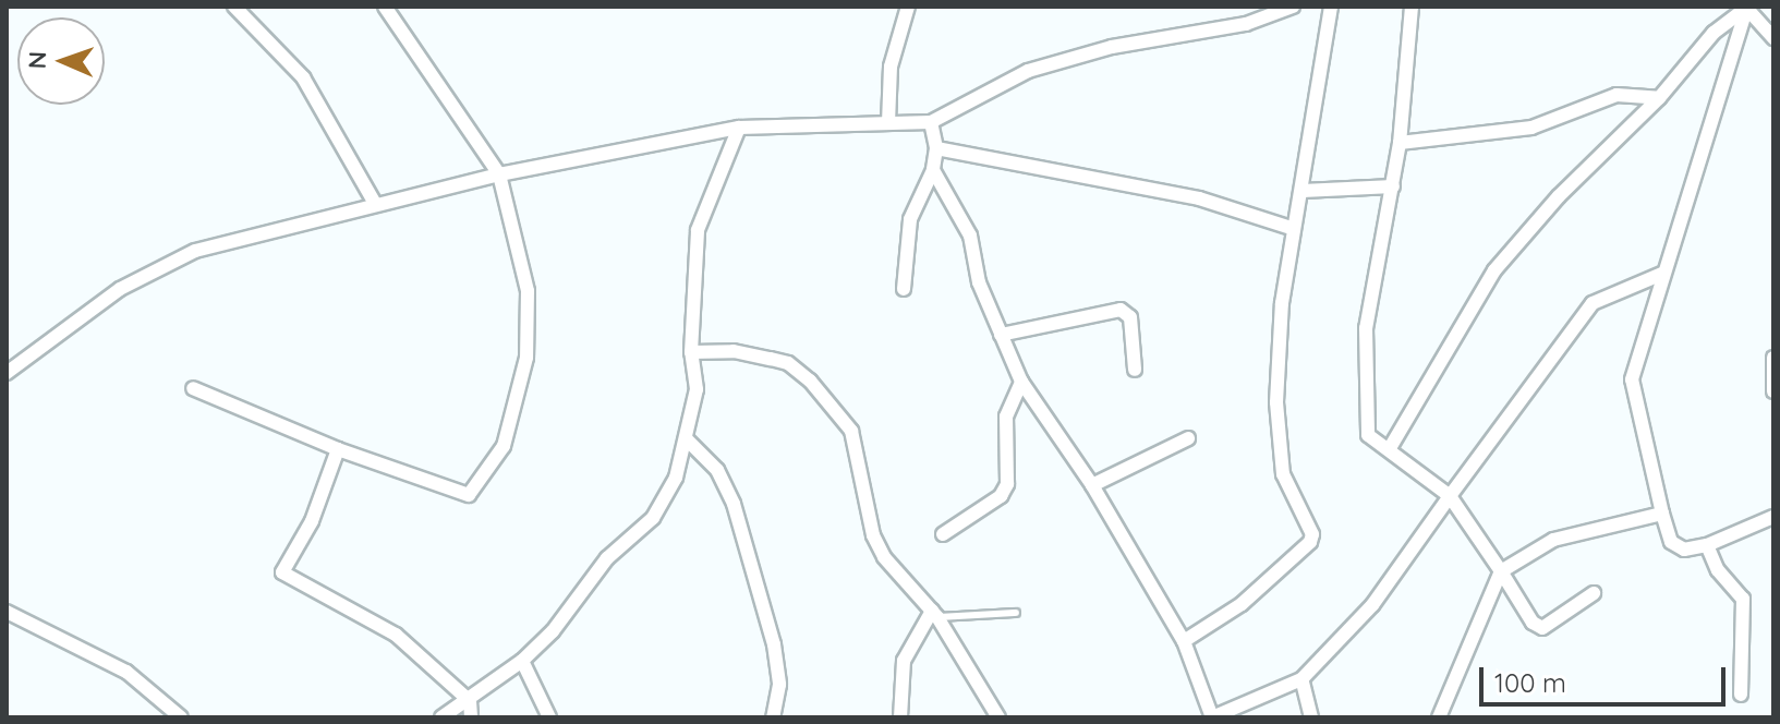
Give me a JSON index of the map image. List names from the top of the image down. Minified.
{"scale_bar":"100 m","north":"left"}
